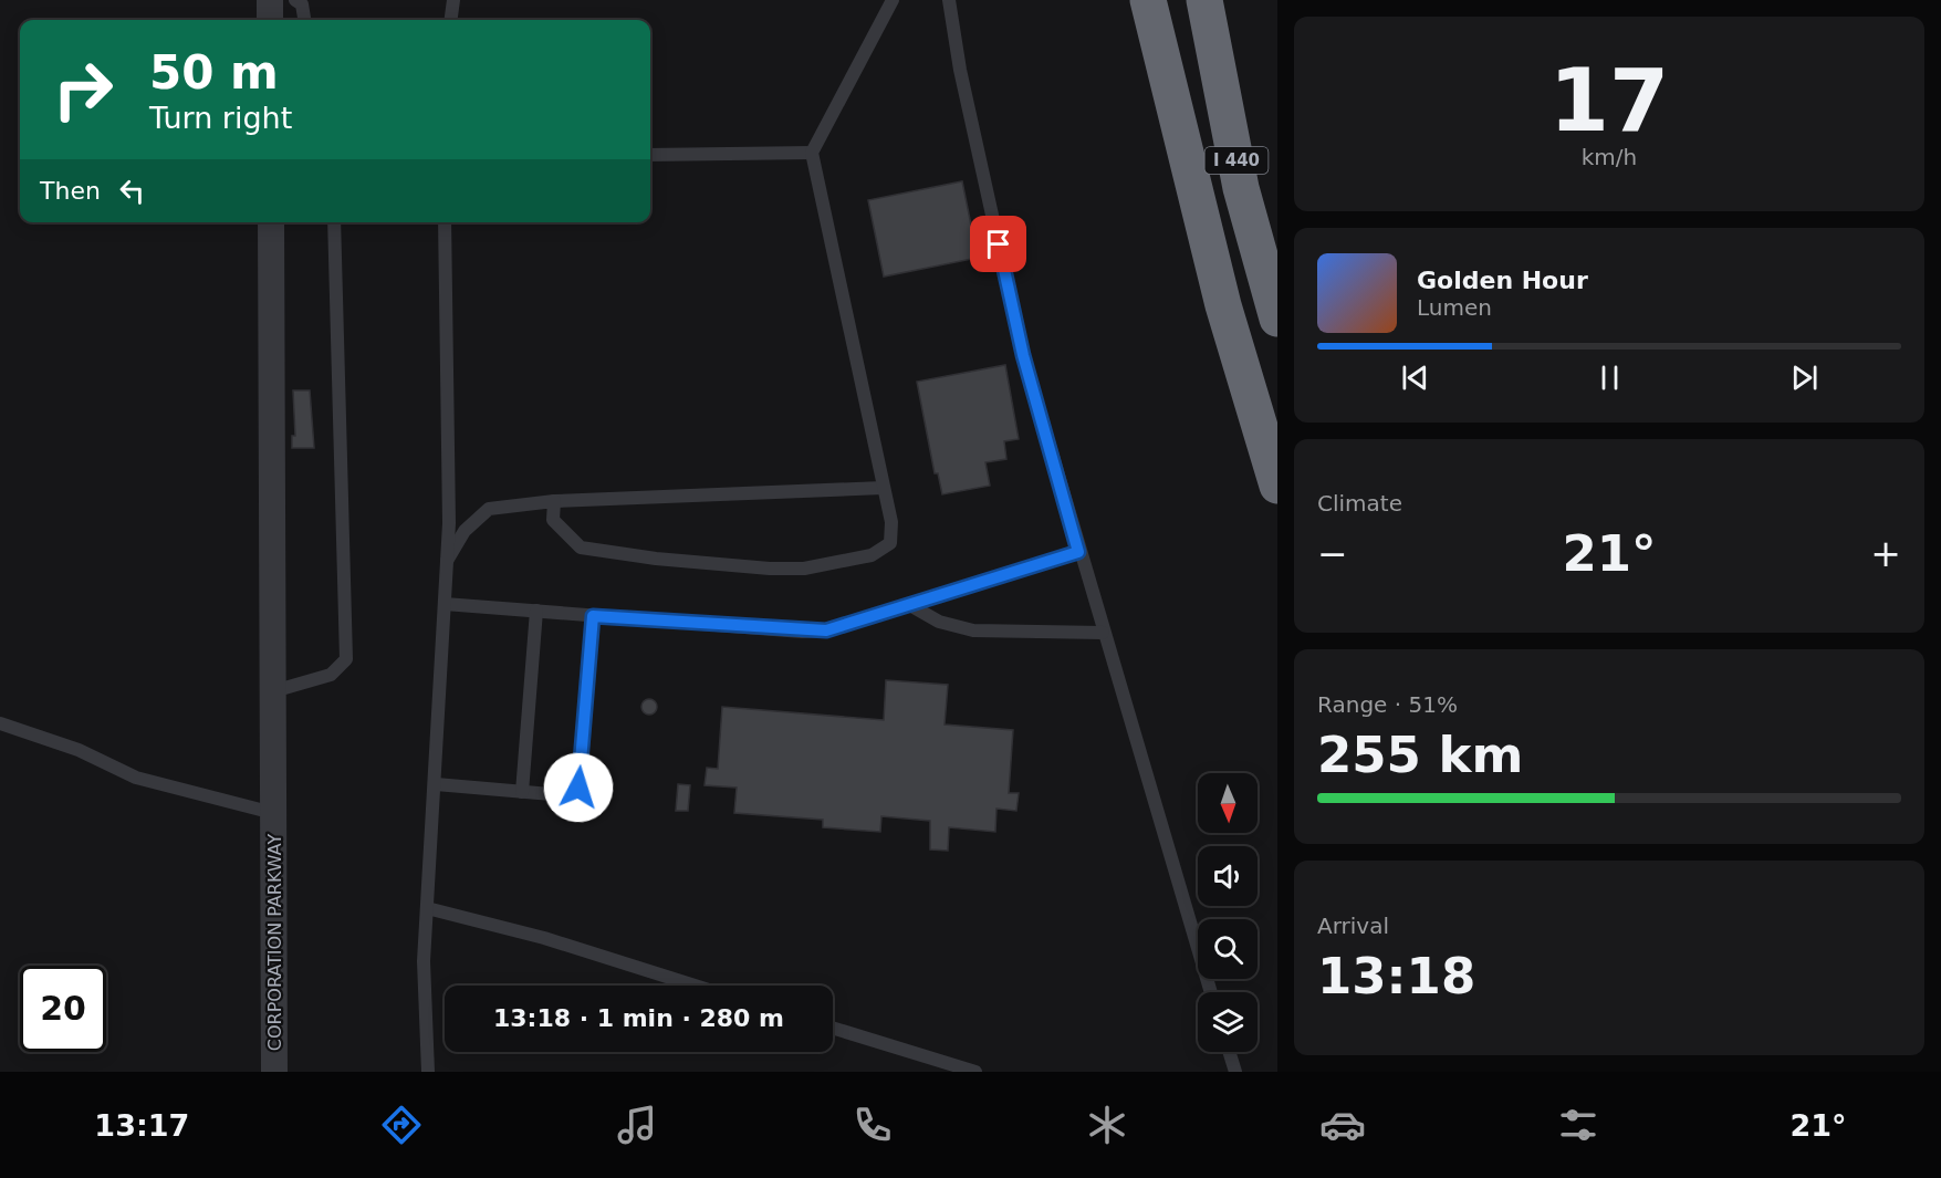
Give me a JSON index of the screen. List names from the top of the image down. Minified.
{"streets":{"highway":["I 440"],"street":["CORPORATION PARKWAY"]},"north":"bottom","page":{"tile":[["17","km/h"],"Climate",["Range · 51%","255 km"],["Arrival","13:18"]],"turn":["50 m","Turn right"],"then":"Then","song":["Golden Hour","Lumen"],"heat":["−","21°","+"],"limit":"20","trip":"13:18 · 1 min · 280 m","tabs":["13:17","21°"]}}
